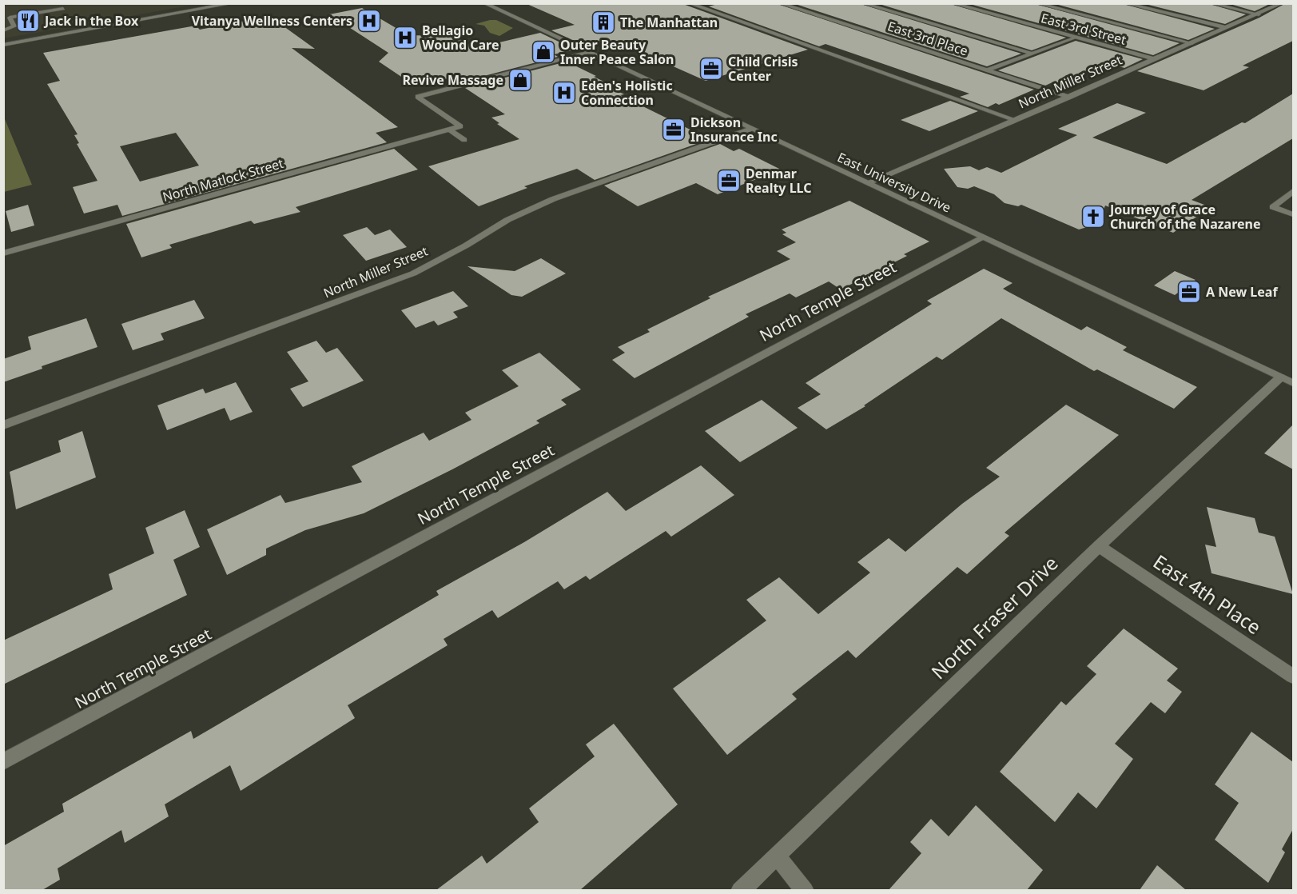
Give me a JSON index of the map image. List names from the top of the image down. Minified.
{"streets":{"street":["East 3rd Street","East 3rd Place","North Miller Street","North Matlock Street","East University Drive","North Temple Street","East 4th Place","North Fraser Drive"]},"crossings":[["East 3rd Street","North Miller Street"],["East 3rd Place","North Miller Street"],["North Miller Street","East University Drive"],["East University Drive","North Temple Street"],["East University Drive","North Fraser Drive"],["East 4th Place","North Fraser Drive"]],"places":{"restaurant":["Jack in the Box"],"hospital":["Vitanya Wellness Centers","Bellagio Wound Care","Eden's Holistic Connection"],"building":["The Manhattan"],"shop":["Outer Beauty Inner Peace Salon","Revive Massage"],"office":["Child Crisis Center","Dickson Insurance Inc","Denmar Realty LLC","A New Leaf"],"church":["Journey of Grace Church of the Nazarene"]}}
